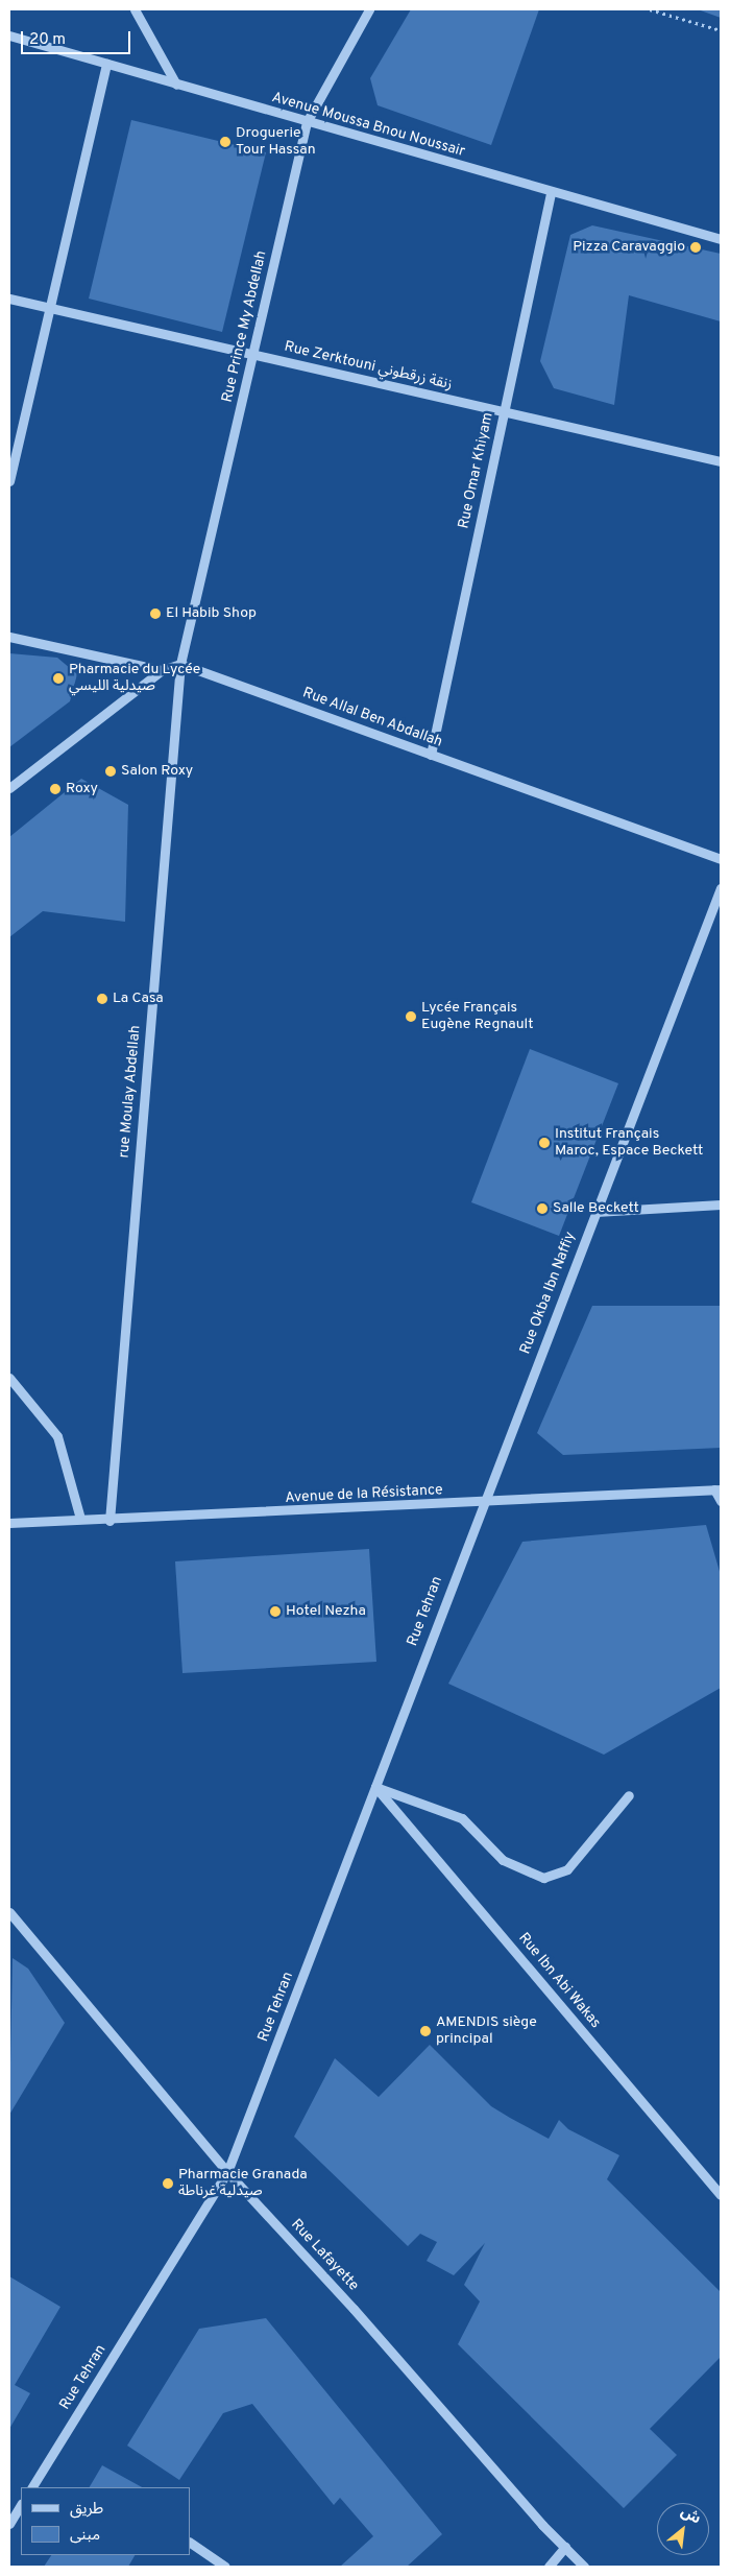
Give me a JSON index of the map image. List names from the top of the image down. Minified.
{"streets":{"street":["Avenue Moussa Bnou Noussair","Rue Prince My Abdellah","Rue Zerktouni زنقة زرقطوني","Rue Omar Khiyam","Rue Allal Ben Abdallah","rue Moulay Abdellah","Rue Okba Ibn Naffiy","Avenue de la Résistance","Rue Tehran","Rue Ibn Abi Wakas","Rue Lafayette"]},"crossings":[["Avenue Moussa Bnou Noussair","Rue Prince My Abdellah"],["Avenue Moussa Bnou Noussair","Rue Omar Khiyam"],["Rue Prince My Abdellah","Rue Zerktouni زنقة زرقطوني"],["Rue Prince My Abdellah","Rue Allal Ben Abdallah"],["Rue Prince My Abdellah","rue Moulay Abdellah"],["Rue Zerktouni زنقة زرقطوني","Rue Omar Khiyam"],["Rue Omar Khiyam","Rue Allal Ben Abdallah"],["Rue Allal Ben Abdallah","rue Moulay Abdellah"],["rue Moulay Abdellah","Avenue de la Résistance"],["Rue Okba Ibn Naffiy","Avenue de la Résistance"],["Rue Okba Ibn Naffiy","Rue Tehran"],["Avenue de la Résistance","Rue Tehran"],["Rue Tehran","Rue Ibn Abi Wakas"],["Rue Tehran","Rue Lafayette"]],"places":["Droguerie Tour Hassan","Pizza Caravaggio","El Habib Shop","Pharmacie du Lycée صيدلية الليسي","Salon Roxy","Roxy","La Casa","Lycée Français Eugène Regnault","Institut Français Maroc, Espace Beckett","Salle Beckett","Hotel Nezha","AMENDIS siège principal","Pharmacie Granada صيدلية غرناطة"],"legend":["طريق","مبنى"],"scale_bar":"20 m","north":"top right"}
